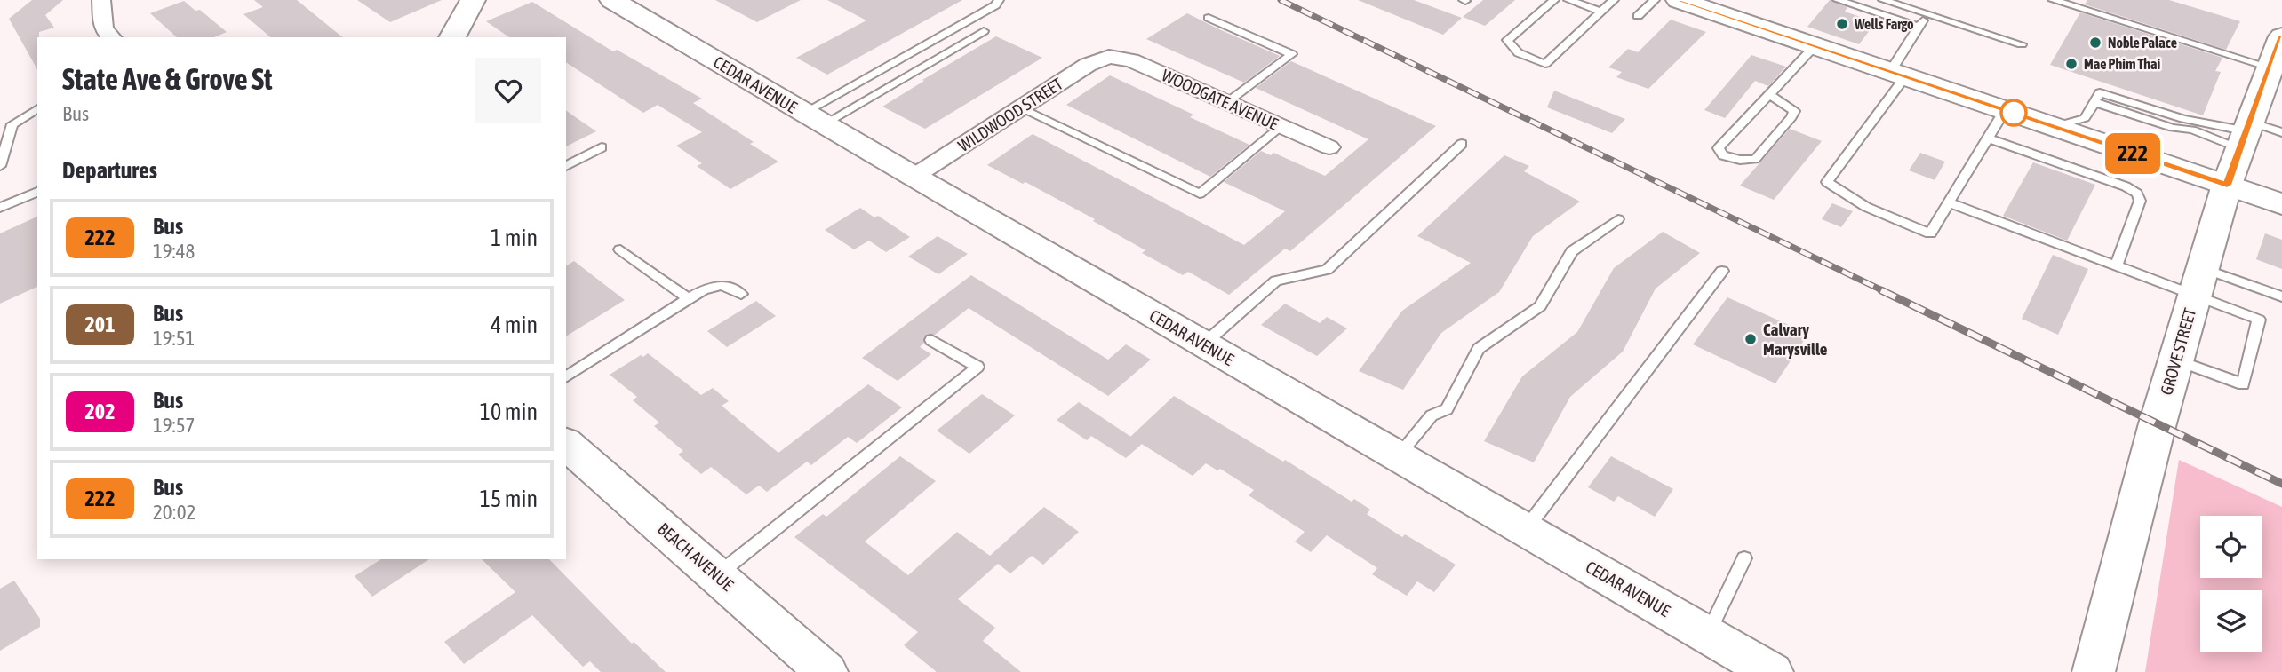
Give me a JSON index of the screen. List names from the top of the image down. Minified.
{"streets":{"street":["CEDAR AVENUE","WOODGATE AVENUE","WILDWOOD STREET","GROVE STREET","BEACH AVENUE"]},"crossings":[["CEDAR AVENUE","WILDWOOD STREET"],["WOODGATE AVENUE","WILDWOOD STREET"]],"places":["Wells Fargo","Noble Palace","Mae Phim Thai","Calvary Marysville"],"lines":["bus line 222"],"page":{"on_map":"222","heading":[["State Ave & Grove St","Bus"],"Departures"],"list":[{"mark":"222","name":"Bus","note":"19:48","value":"1 min"},{"mark":"201","name":"Bus","note":"19:51","value":"4 min"},{"mark":"202","name":"Bus","note":"19:57","value":"10 min"},{"mark":"222","name":"Bus","note":"20:02","value":"15 min"}]}}
